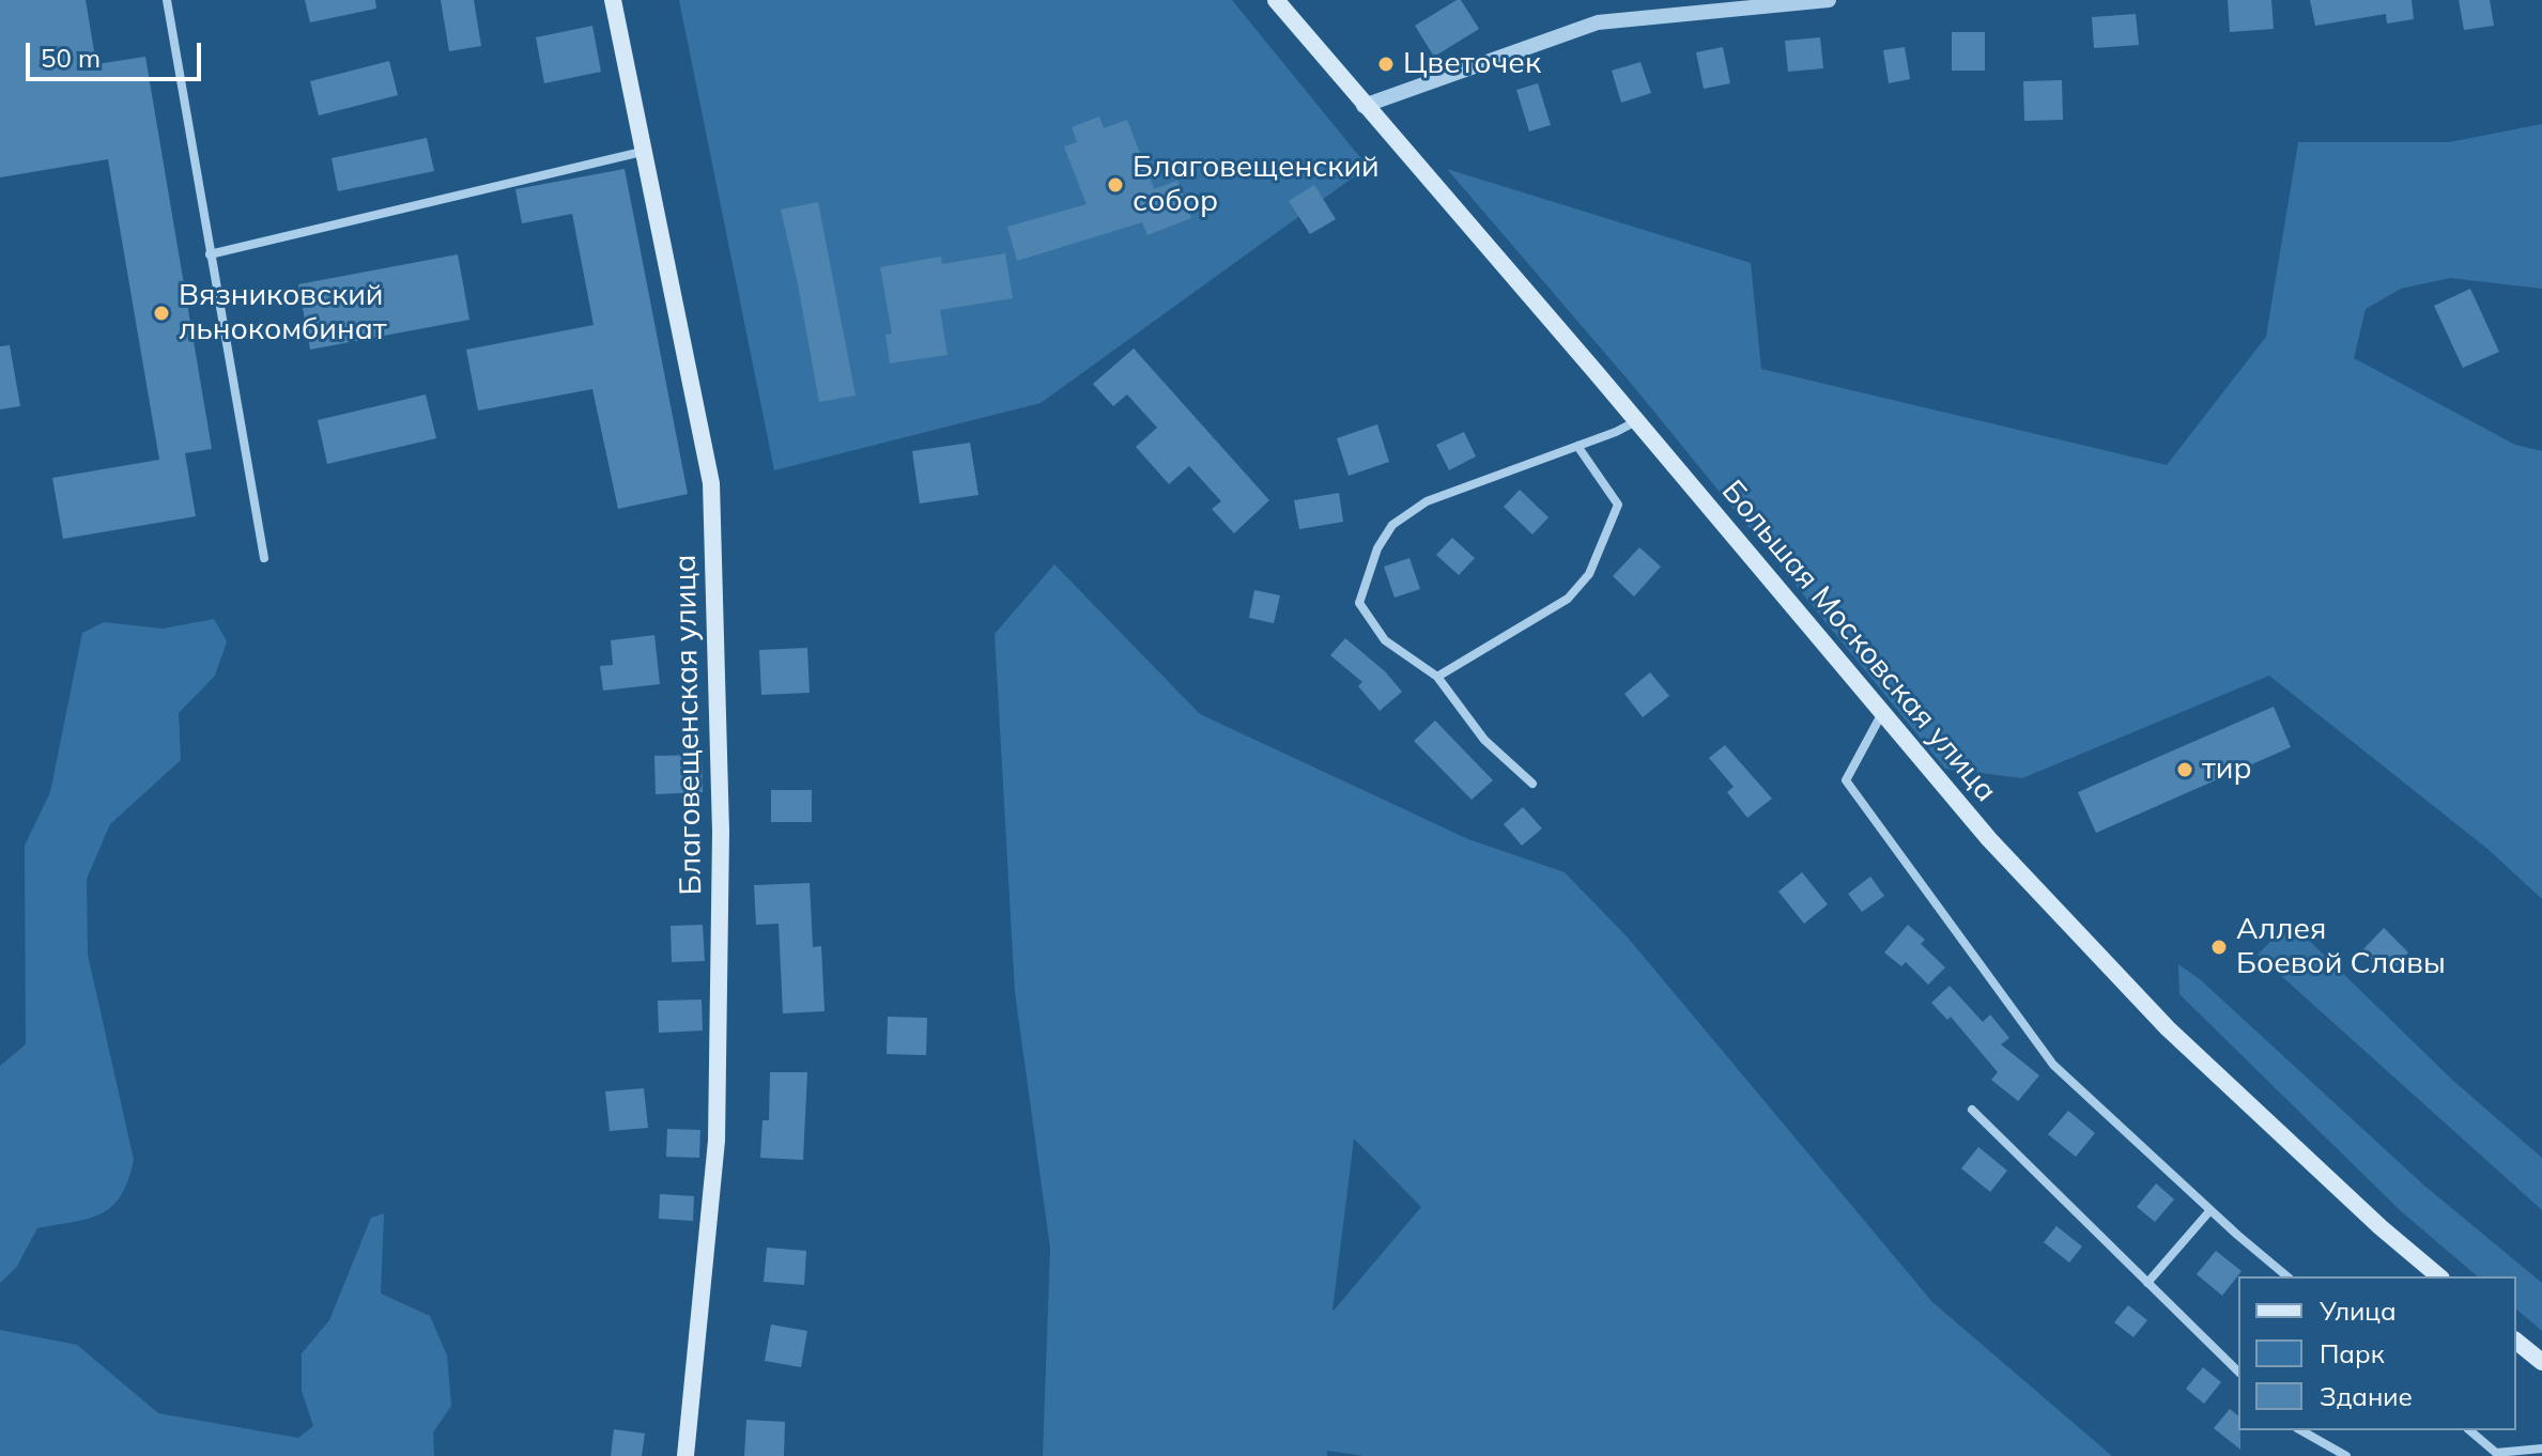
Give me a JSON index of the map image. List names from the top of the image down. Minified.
{"streets":{"main road":["Большая Московская улица","Благовещенская улица"]},"places":["Цветочек","Благовещенский собор","Вязниковский льнокомбинат","тир","Аллея Боевой Славы"],"legend":["Улица","Парк","Здание"],"scale_bar":"50 m"}
